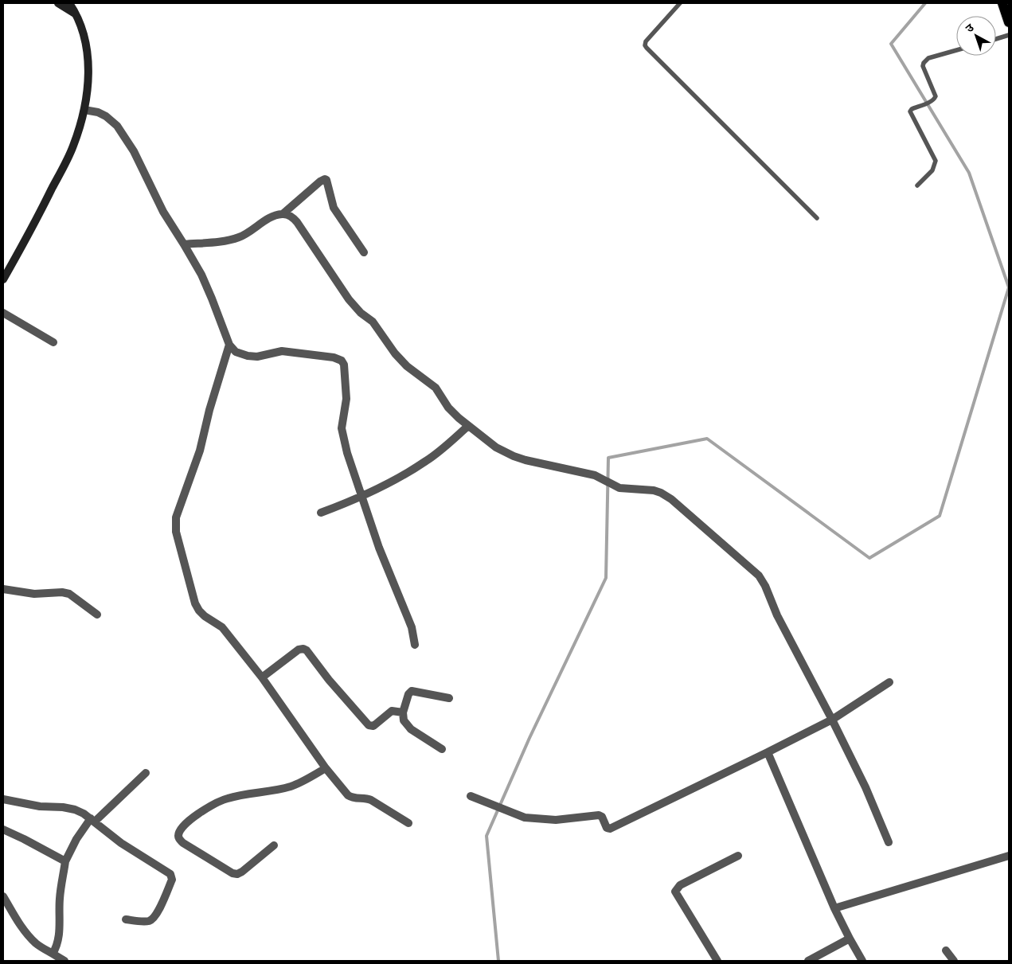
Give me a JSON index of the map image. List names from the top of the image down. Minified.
{"north":"top left"}
